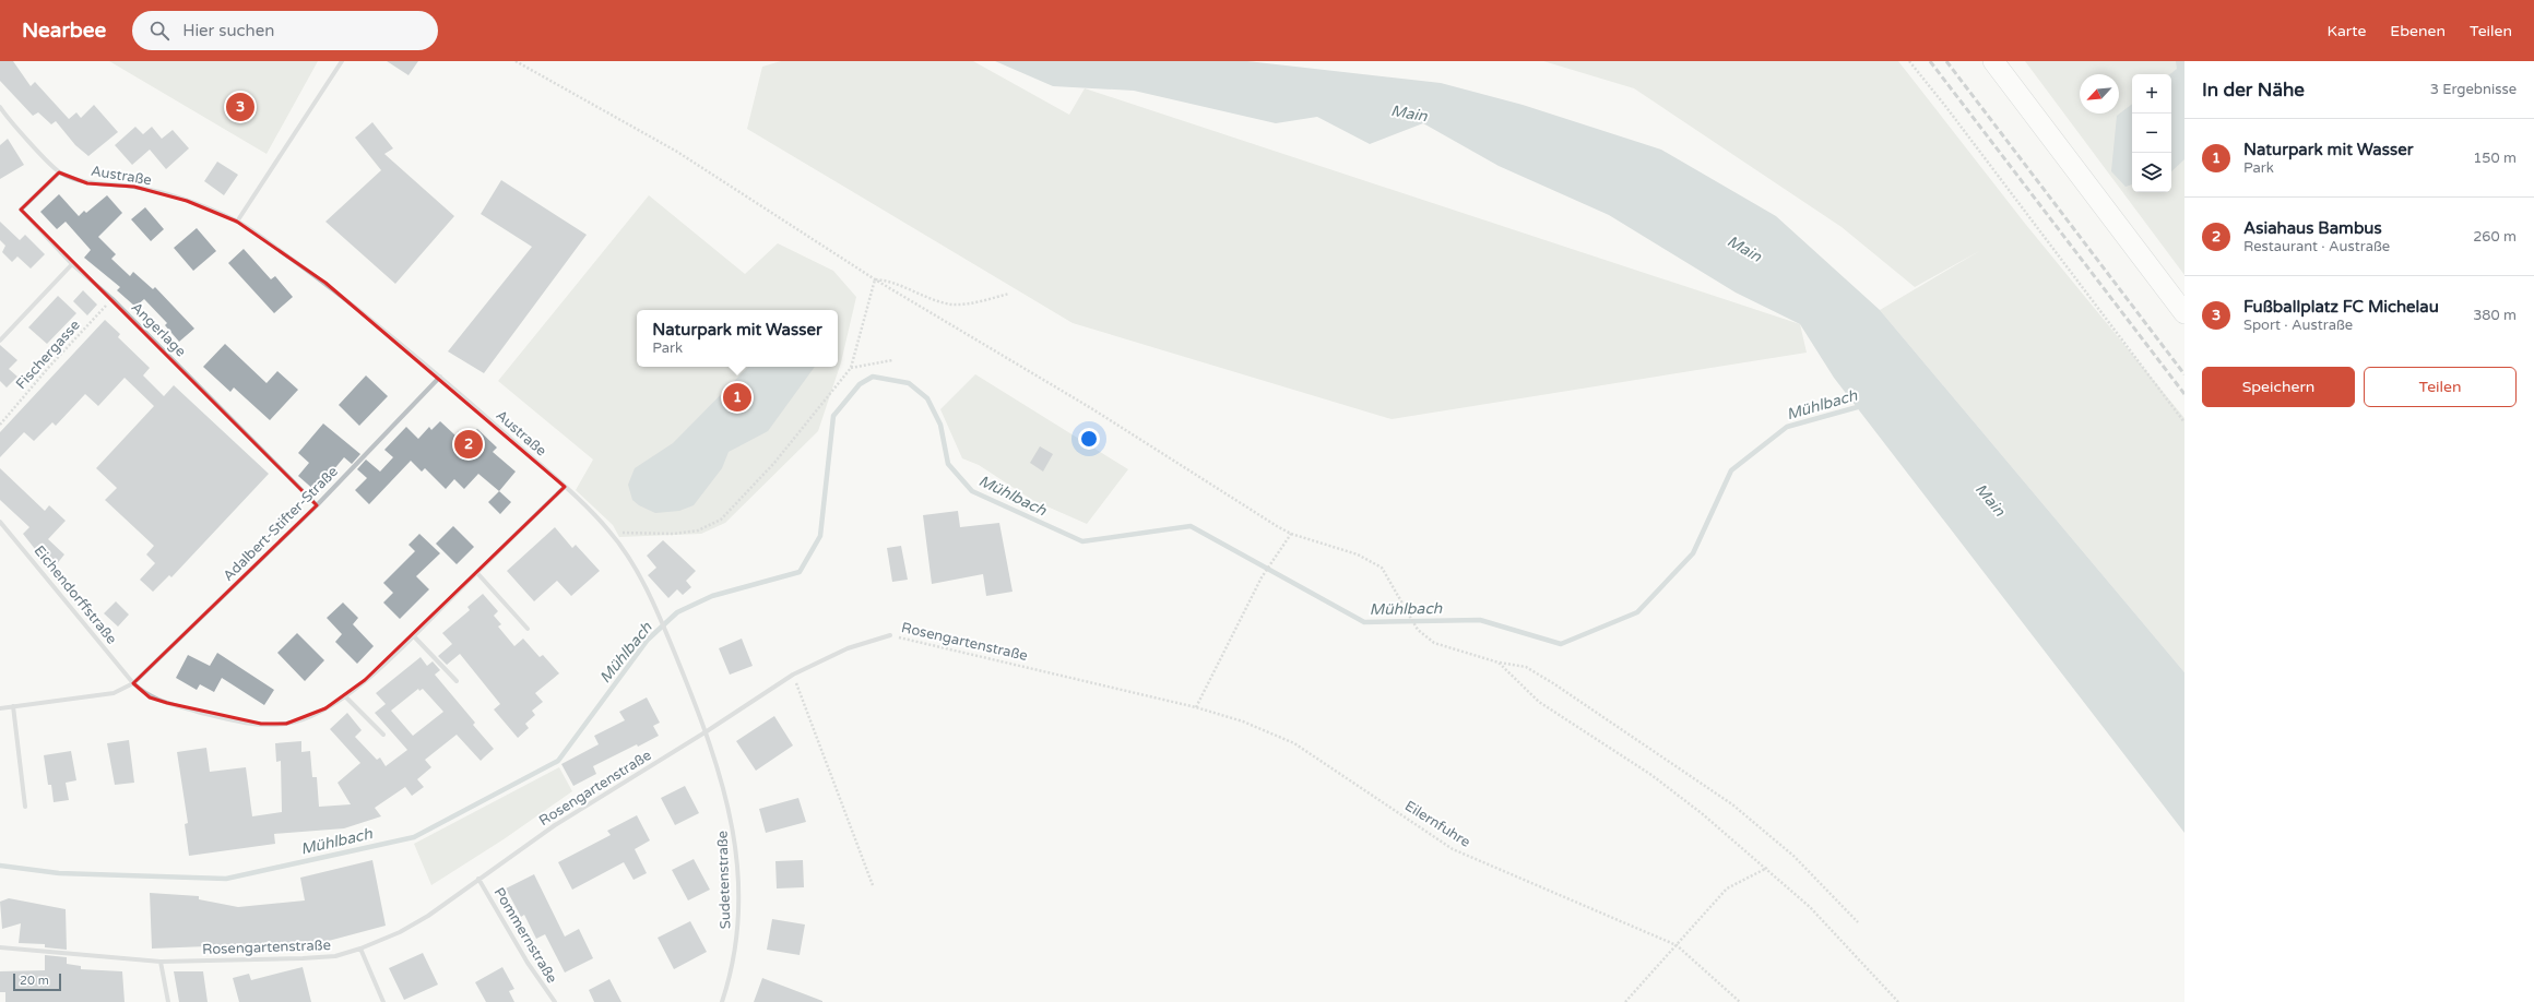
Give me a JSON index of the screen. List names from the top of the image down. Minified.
{"streets":{"street":["Austraße","Angerlage","Adalbert-Stifter-Straße","Eichendorffstraße","Rosengartenstraße","Sudetenstraße","Pommernstraße"],"path":["Fischergasse","Eilernfuhre"]},"crossings":[["Austraße","Angerlage"],["Austraße","Adalbert-Stifter-Straße"],["Austraße","Eichendorffstraße"],["Austraße","Rosengartenstraße"],["Austraße","Sudetenstraße"],["Angerlage","Fischergasse"],["Angerlage","Adalbert-Stifter-Straße"],["Adalbert-Stifter-Straße","Eichendorffstraße"],["Rosengartenstraße","Eilernfuhre"],["Rosengartenstraße","Sudetenstraße"],["Rosengartenstraße","Pommernstraße"]],"water":["Main","Mühlbach"],"scale_bar":"20 m","north":"bottom left","page":{"header":"Nearbee","search":"Hier suchen","nav":["Karte","Ebenen","Teilen"],"heading":["In der Nähe","3 Ergebnisse"],"map_buttons":["+","−"],"pins":["3","1","2"],"list":[{"mark":"1","name":"Naturpark mit Wasser","note":"Park","value":"150 m"},{"mark":"2","name":"Asiahaus Bambus","note":"Restaurant · Austraße","value":"260 m"},{"mark":"3","name":"Fußballplatz FC Michelau","note":"Sport · Austraße","value":"380 m"}],"popup":["Naturpark mit Wasser","Park"],"buttons":["Speichern","Teilen"],"scale":"20 m"}}
